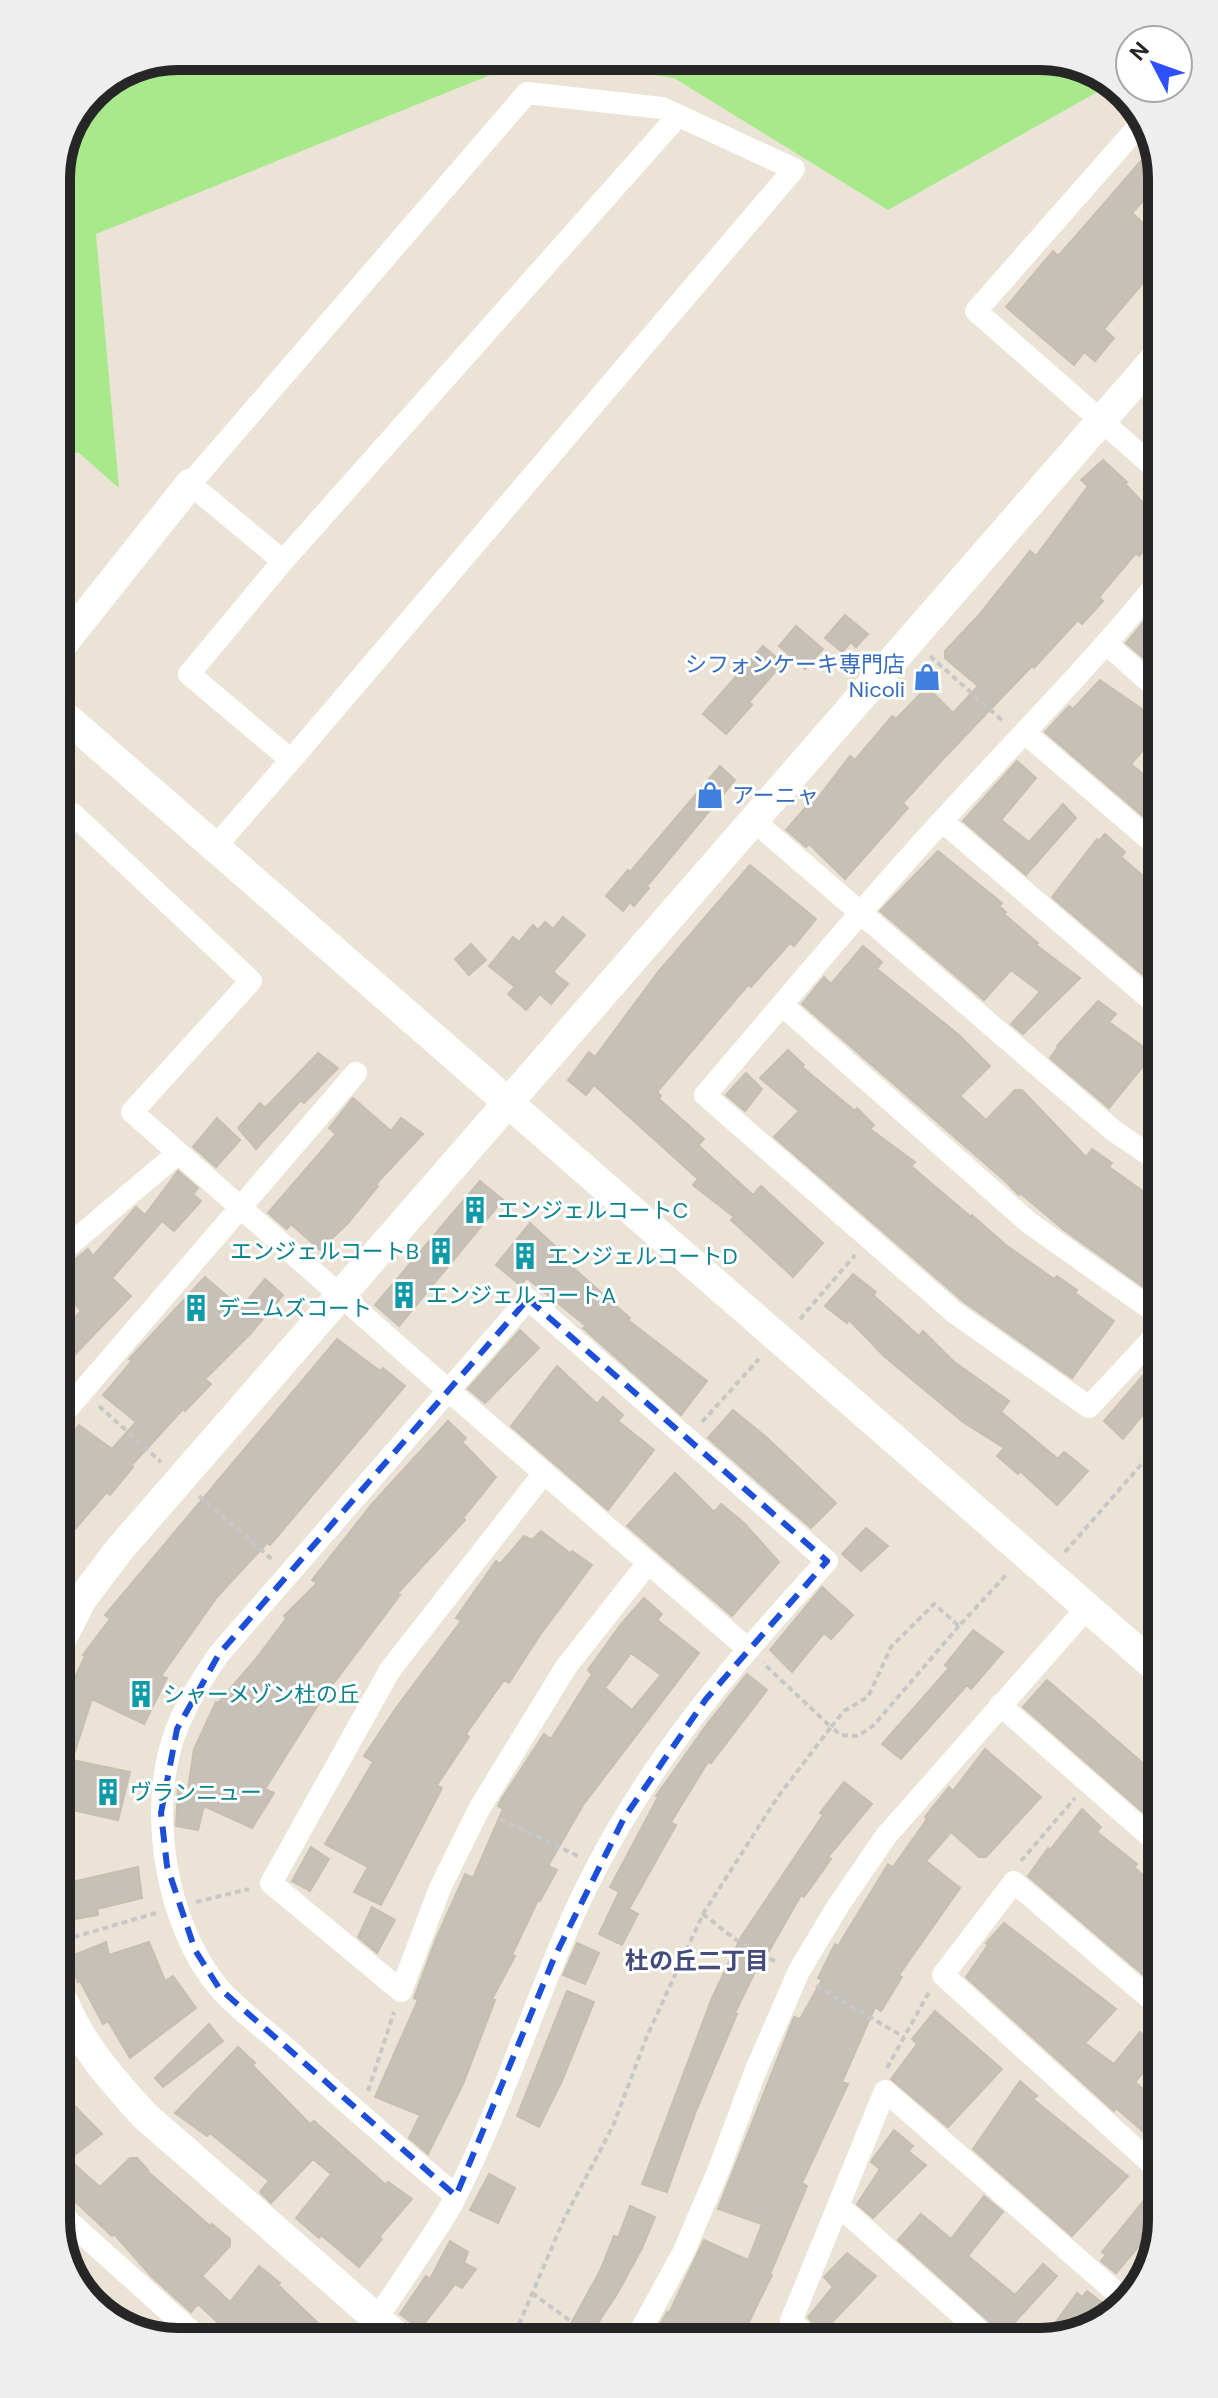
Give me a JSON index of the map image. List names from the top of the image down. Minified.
{"districts":["杜の丘二丁目"],"places":{"shop":["シフォンケーキ専門店 Nicoli","アーニャ"],"building":["エンジェルコートC","エンジェルコートB","エンジェルコートD","エンジェルコートA","デニムズコート","シャーメゾン杜の丘","ヴランニュー"]},"north":"top left"}
